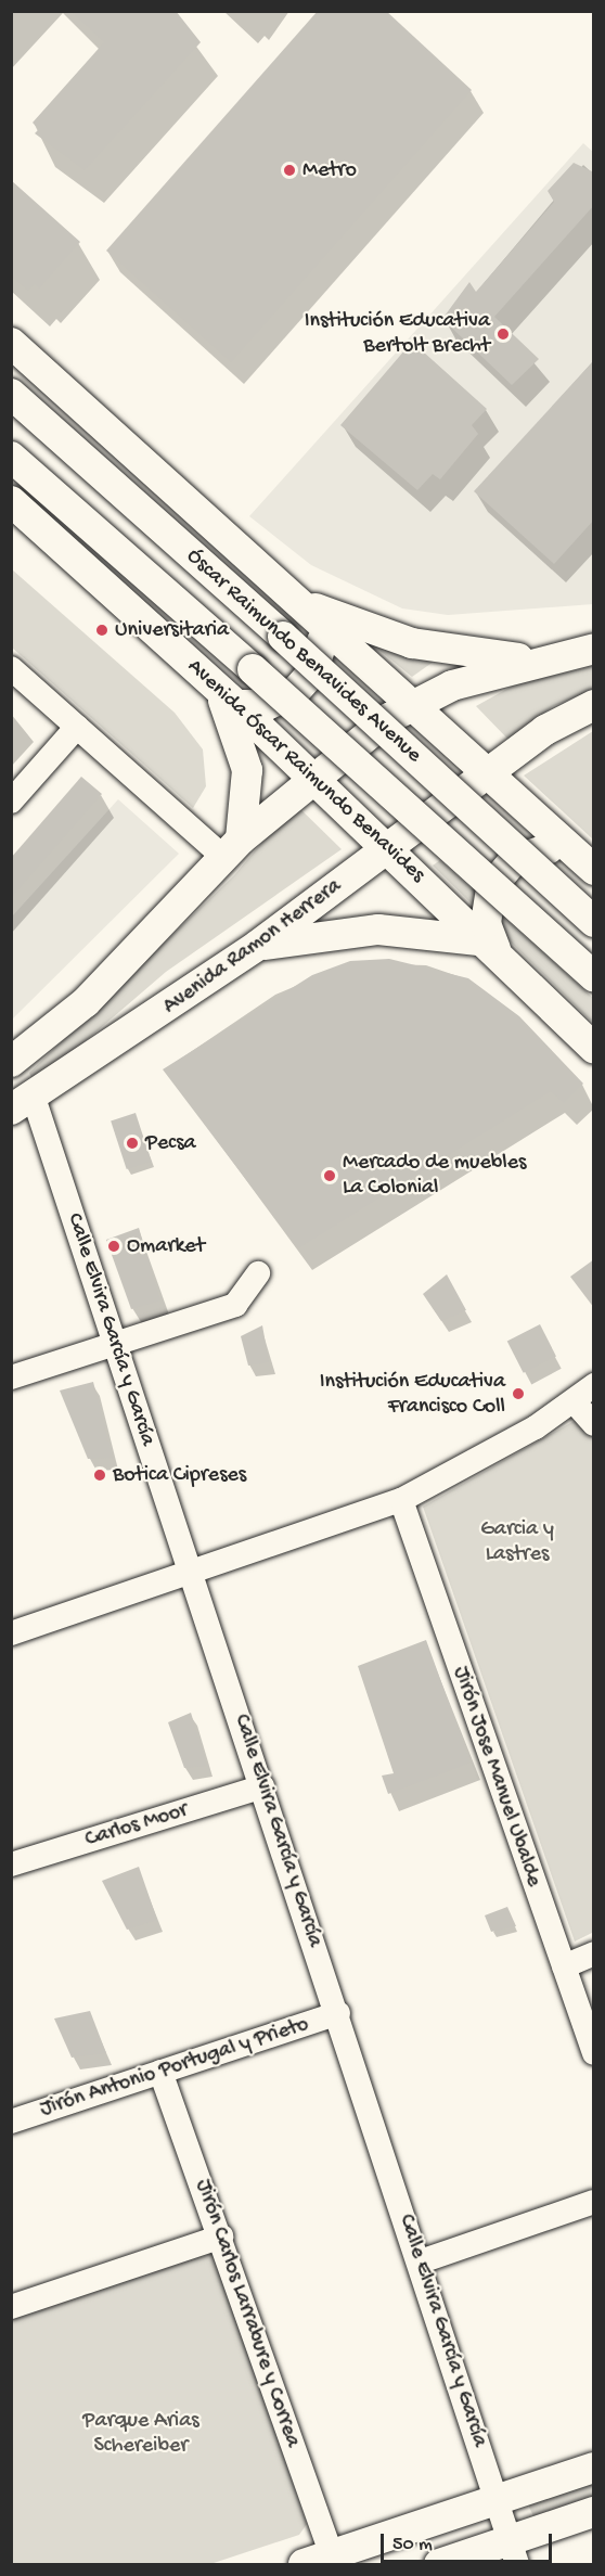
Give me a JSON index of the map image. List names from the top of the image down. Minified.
{"streets":{"main road":["Óscar Raimundo Benavides Avenue","Avenida Óscar Raimundo Benavides","Avenida Ramon Herrera"],"street":["Calle Elvira García y García","Jirón Jose Manuel Ubalde","Carlos Moor","Jirón Antonio Portugal y Prieto","Jirón Carlos Larrabure y Correa"]},"crossings":[["Avenida Óscar Raimundo Benavides","Avenida Ramon Herrera"],["Avenida Ramon Herrera","Calle Elvira García y García"],["Calle Elvira García y García","Carlos Moor"],["Calle Elvira García y García","Jirón Antonio Portugal y Prieto"],["Jirón Antonio Portugal y Prieto","Jirón Carlos Larrabure y Correa"]],"parks":["Garcia y Lastres","Parque Arias Schereiber"],"places":["Metro","Institución Educativa Bertolt Brecht","Universitaria","Pecsa","Mercado de muebles La Colonial","Omarket","Institución Educativa Francisco Coll","Botica Cipreses"],"scale_bar":"50 m"}
